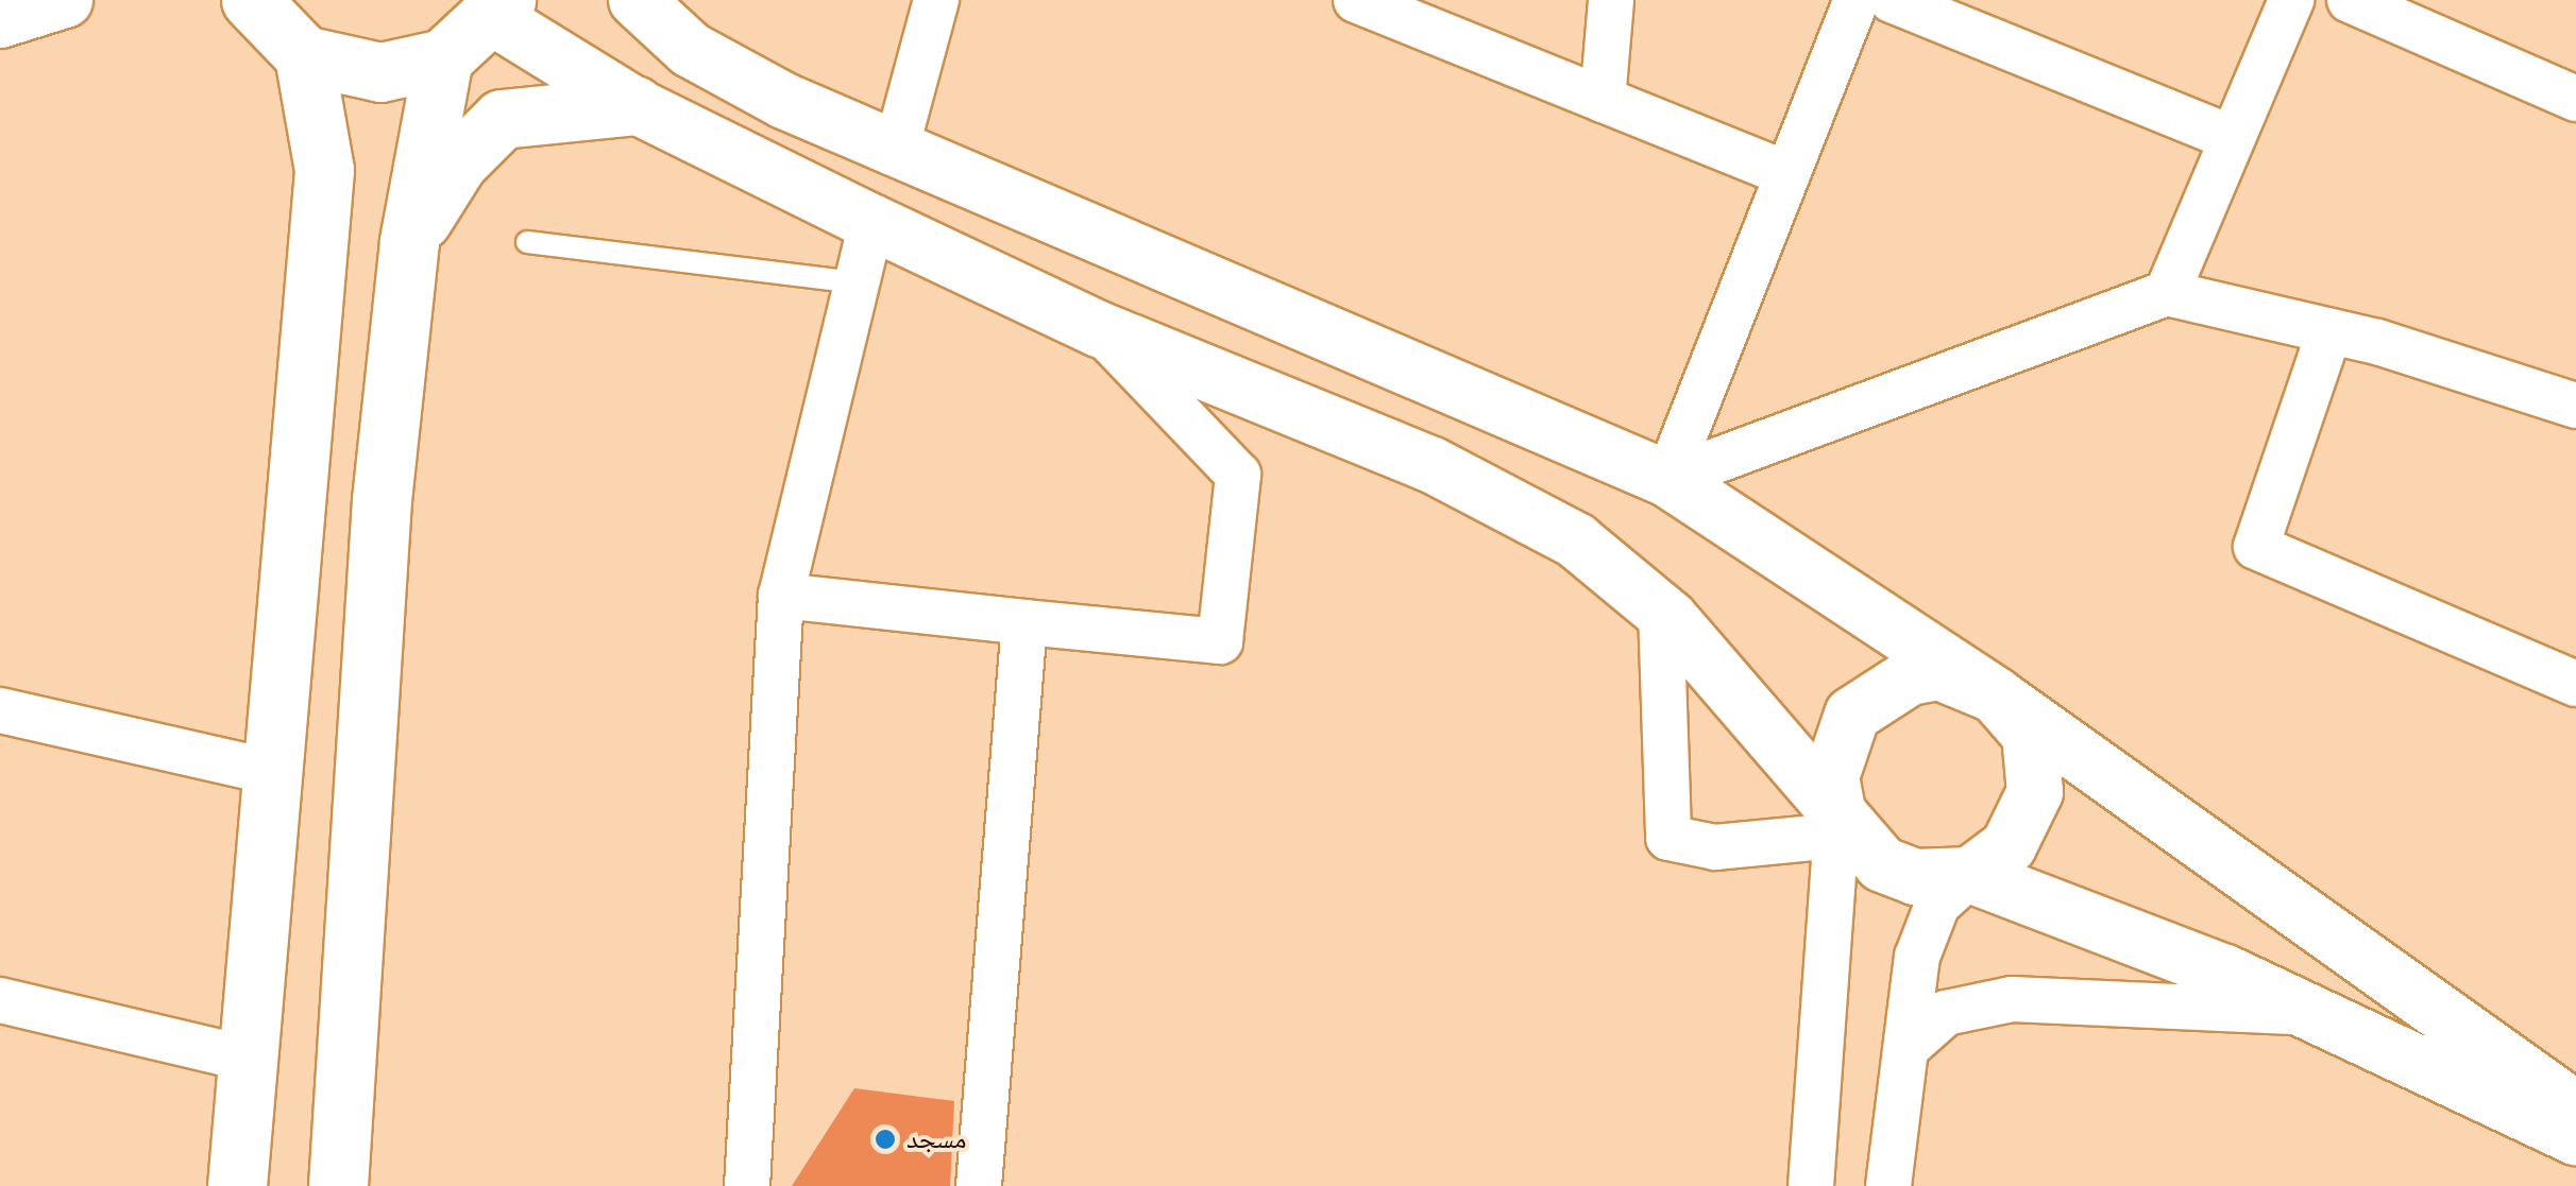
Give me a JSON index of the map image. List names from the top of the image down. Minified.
{"places":["مسجد"]}
